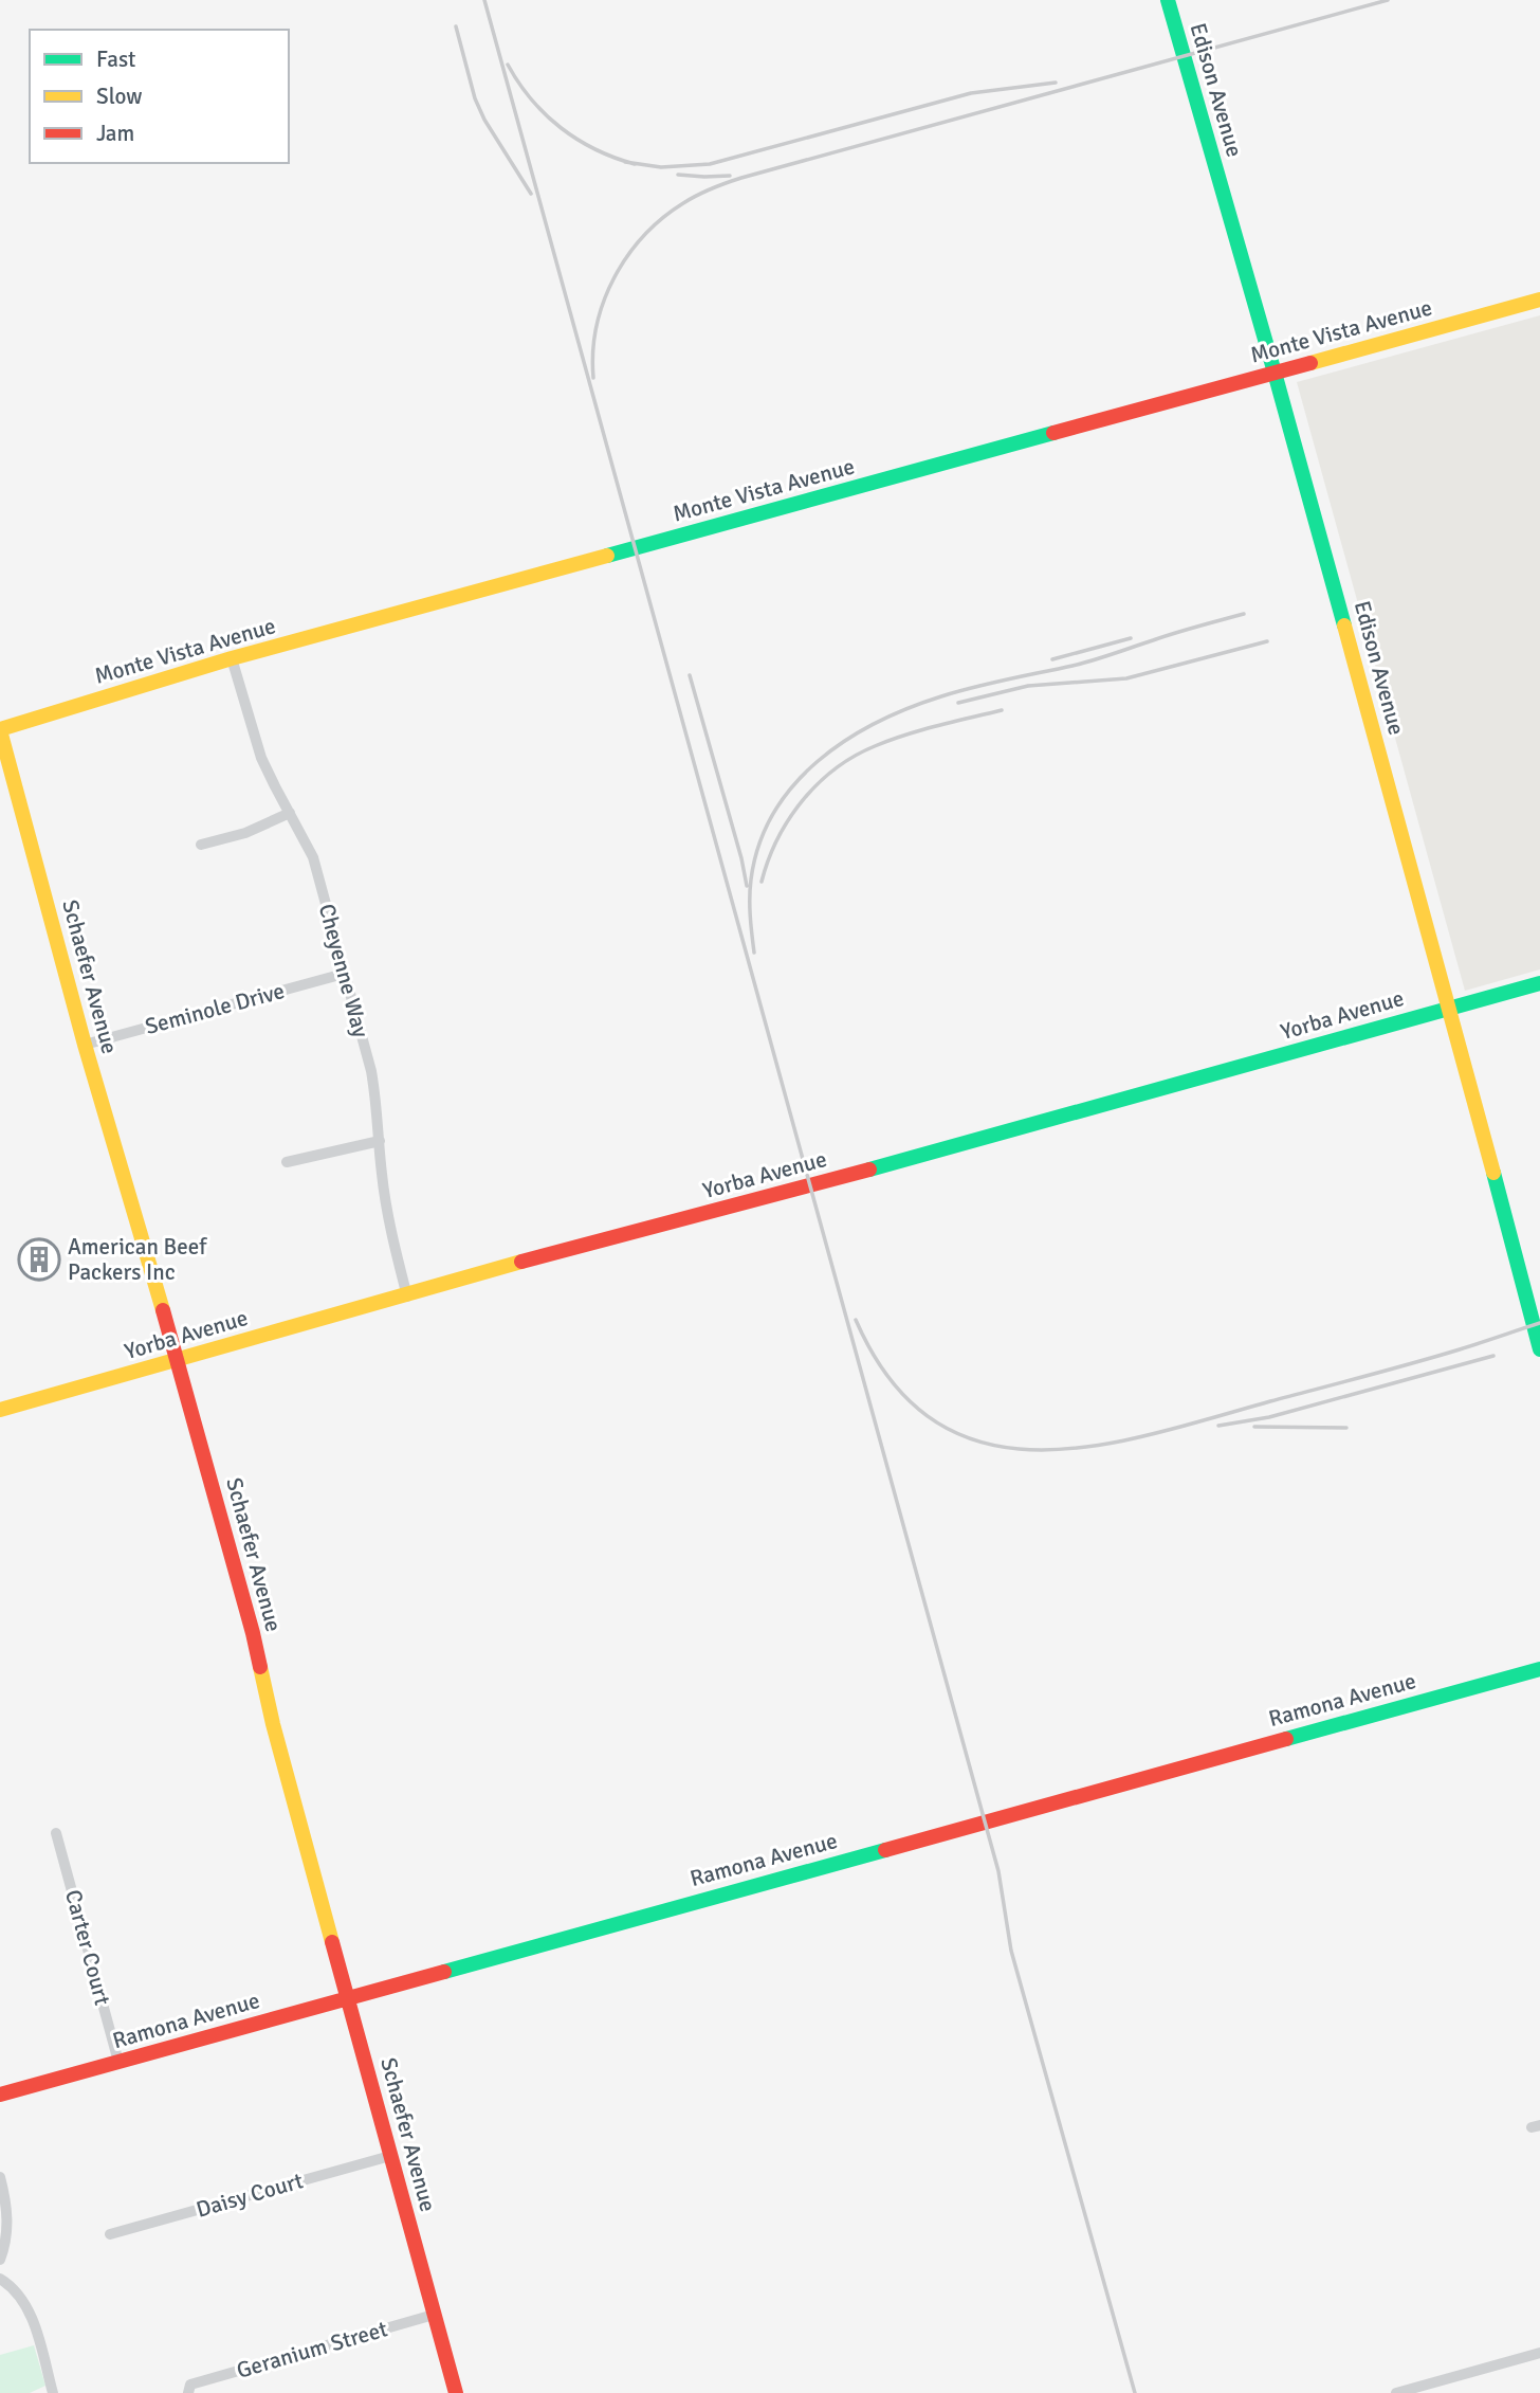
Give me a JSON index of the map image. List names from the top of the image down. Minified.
{"streets":{"street":["Edison Avenue","Monte Vista Avenue","Cheyenne Way","Schaefer Avenue","Seminole Drive","Yorba Avenue","Ramona Avenue","Carter Court","Daisy Court","Geranium Street"]},"crossings":[["Edison Avenue","Monte Vista Avenue"],["Edison Avenue","Yorba Avenue"],["Monte Vista Avenue","Cheyenne Way"],["Monte Vista Avenue","Schaefer Avenue"],["Cheyenne Way","Seminole Drive"],["Cheyenne Way","Yorba Avenue"],["Schaefer Avenue","Seminole Drive"],["Schaefer Avenue","Yorba Avenue"],["Schaefer Avenue","Ramona Avenue"],["Schaefer Avenue","Daisy Court"],["Schaefer Avenue","Geranium Street"],["Ramona Avenue","Carter Court"]],"places":{"building":["American Beef Packers Inc"]},"legend":["Fast","Slow","Jam"]}
